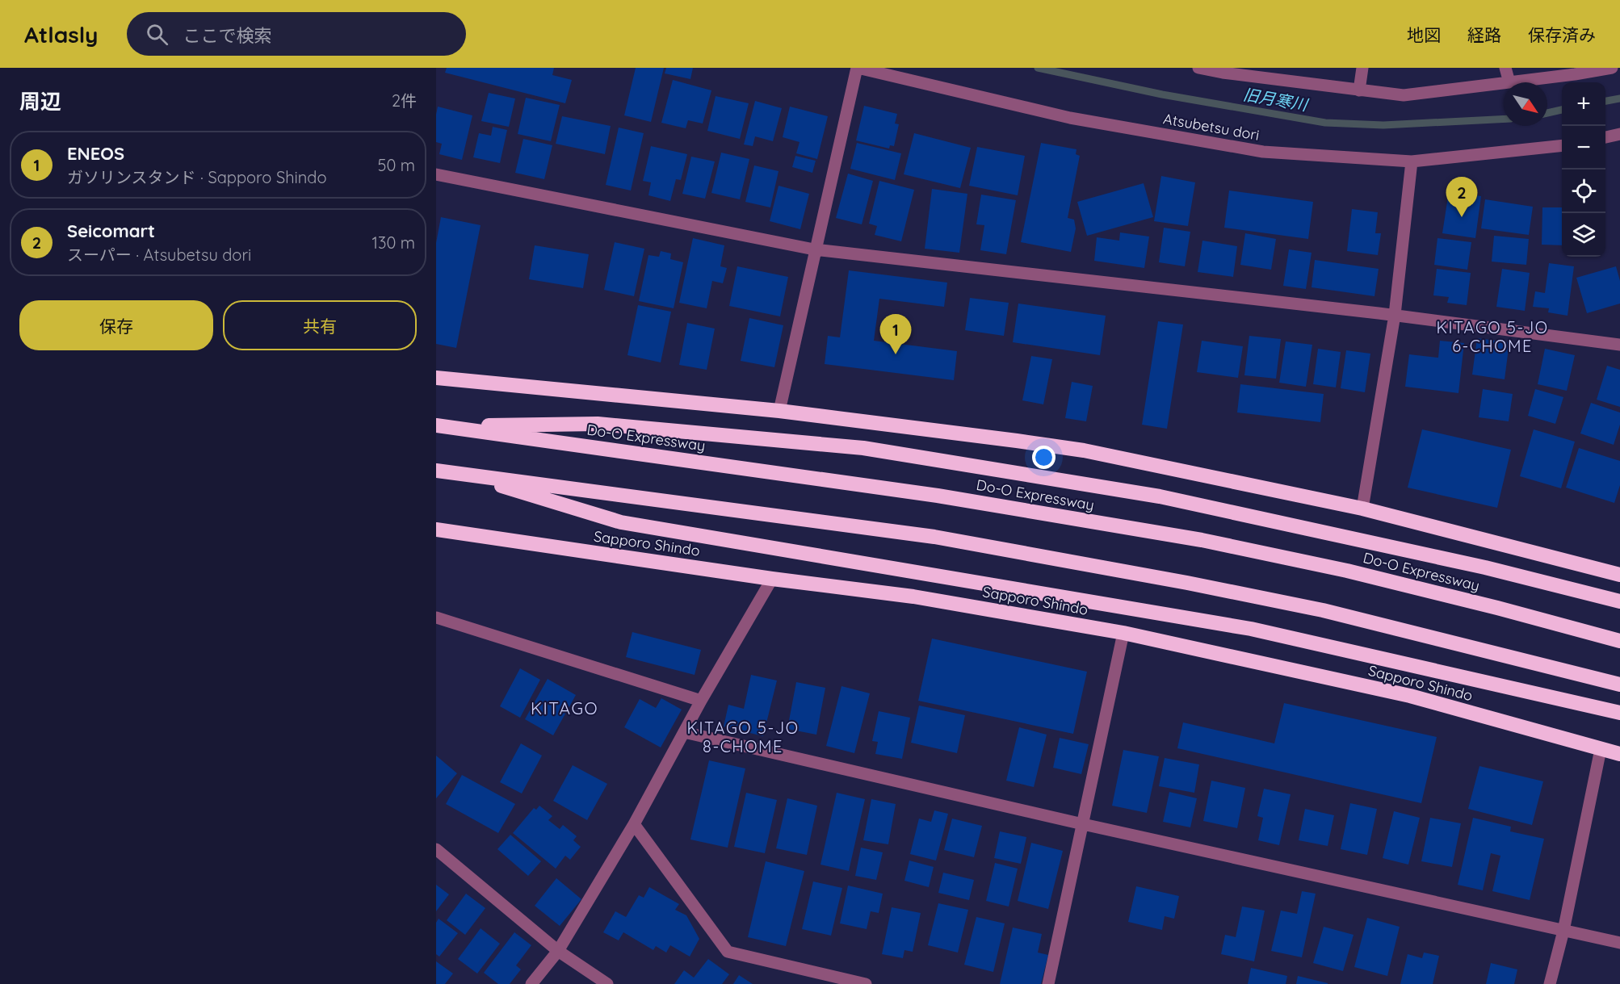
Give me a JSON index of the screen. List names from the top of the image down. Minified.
{"streets":{"highway":["Do-O Expressway","Sapporo Shindo"],"street":["Atsubetsu dori"]},"districts":["KITAGO 5-JO 6-CHOME","KITAGO","KITAGO 5-JO 8-CHOME"],"water":["旧月寒川"],"north":"bottom right","page":{"header":"Atlasly","search":"ここで検索","nav":["地図","経路","保存済み"],"heading":["周辺","2件"],"map_buttons":["+","−"],"list":[{"mark":"1","name":"ENEOS","note":"ガソリンスタンド · Sapporo Shindo","value":"50 m"},{"mark":"2","name":"Seicomart","note":"スーパー · Atsubetsu dori","value":"130 m"}],"pins":["2","1"],"buttons":["保存","共有"]}}
